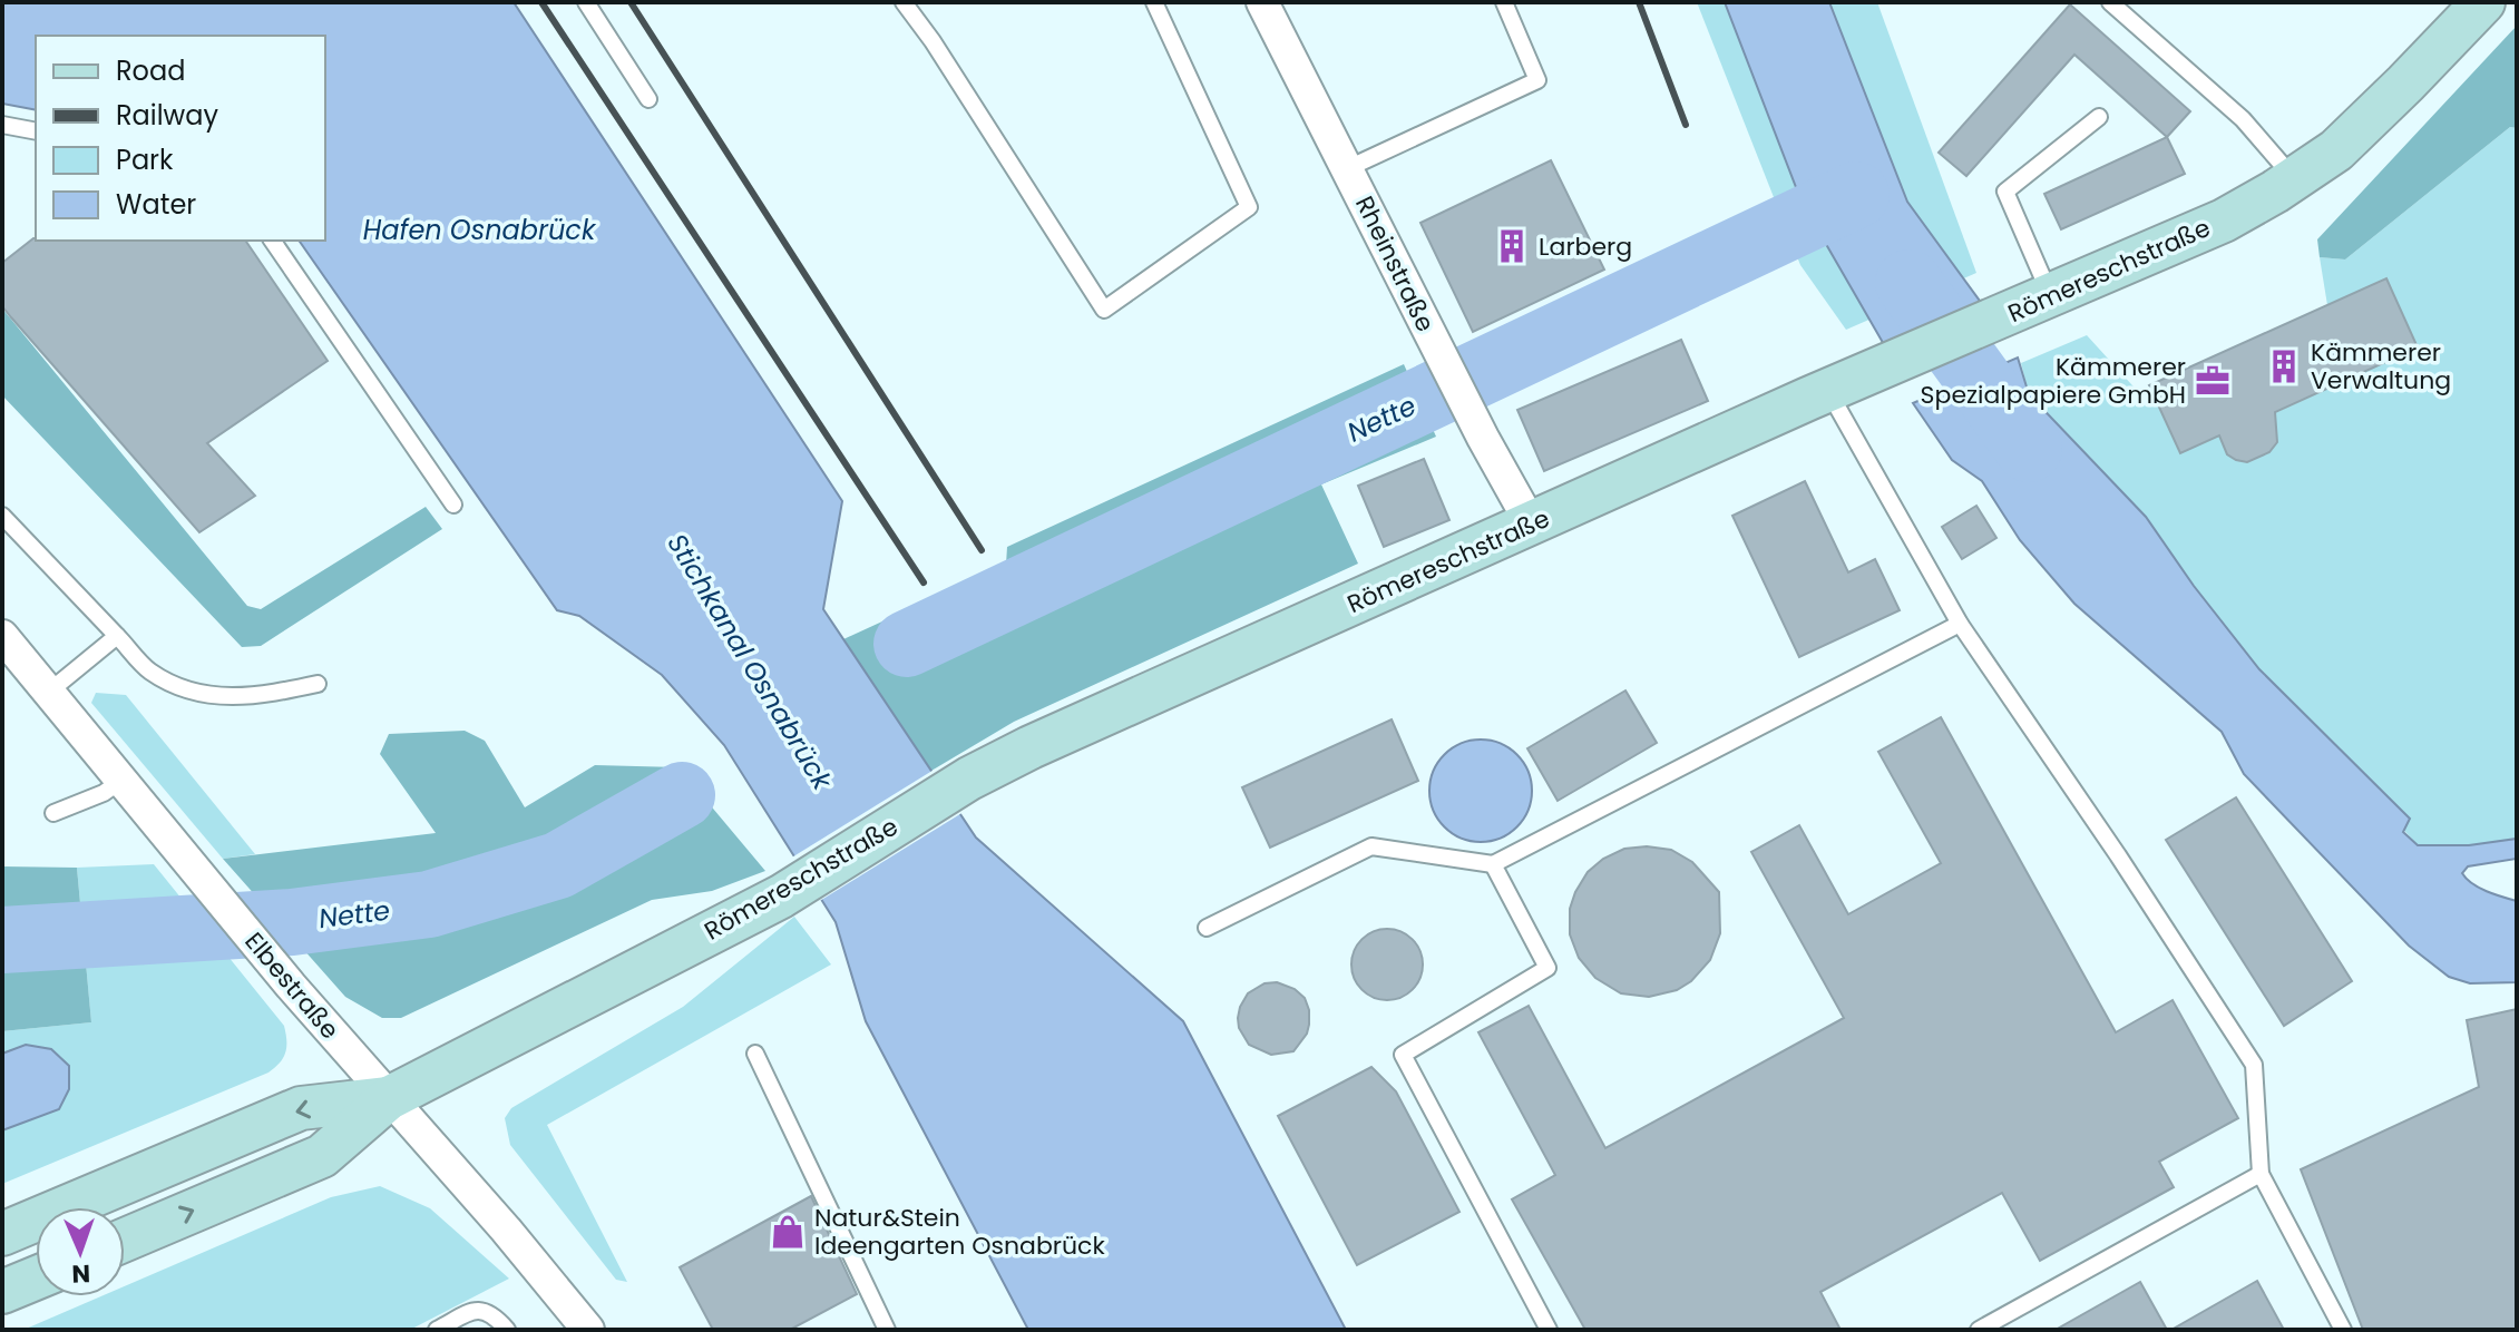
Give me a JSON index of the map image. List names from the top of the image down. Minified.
{"streets":{"main road":["Römereschstraße"],"street":["Rheinstraße","Elbestraße"]},"crossings":[["Rheinstraße","Römereschstraße"],["Römereschstraße","Elbestraße"]],"water":["Hafen Osnabrück","Nette","Stichkanal Osnabrück"],"places":{"building":["Larberg","Kämmerer Verwaltung"],"office":["Kämmerer Spezialpapiere GmbH"],"shop":["Natur&Stein Ideengarten Osnabrück"]},"legend":["Road","Railway","Park","Water"],"north":"bottom"}
